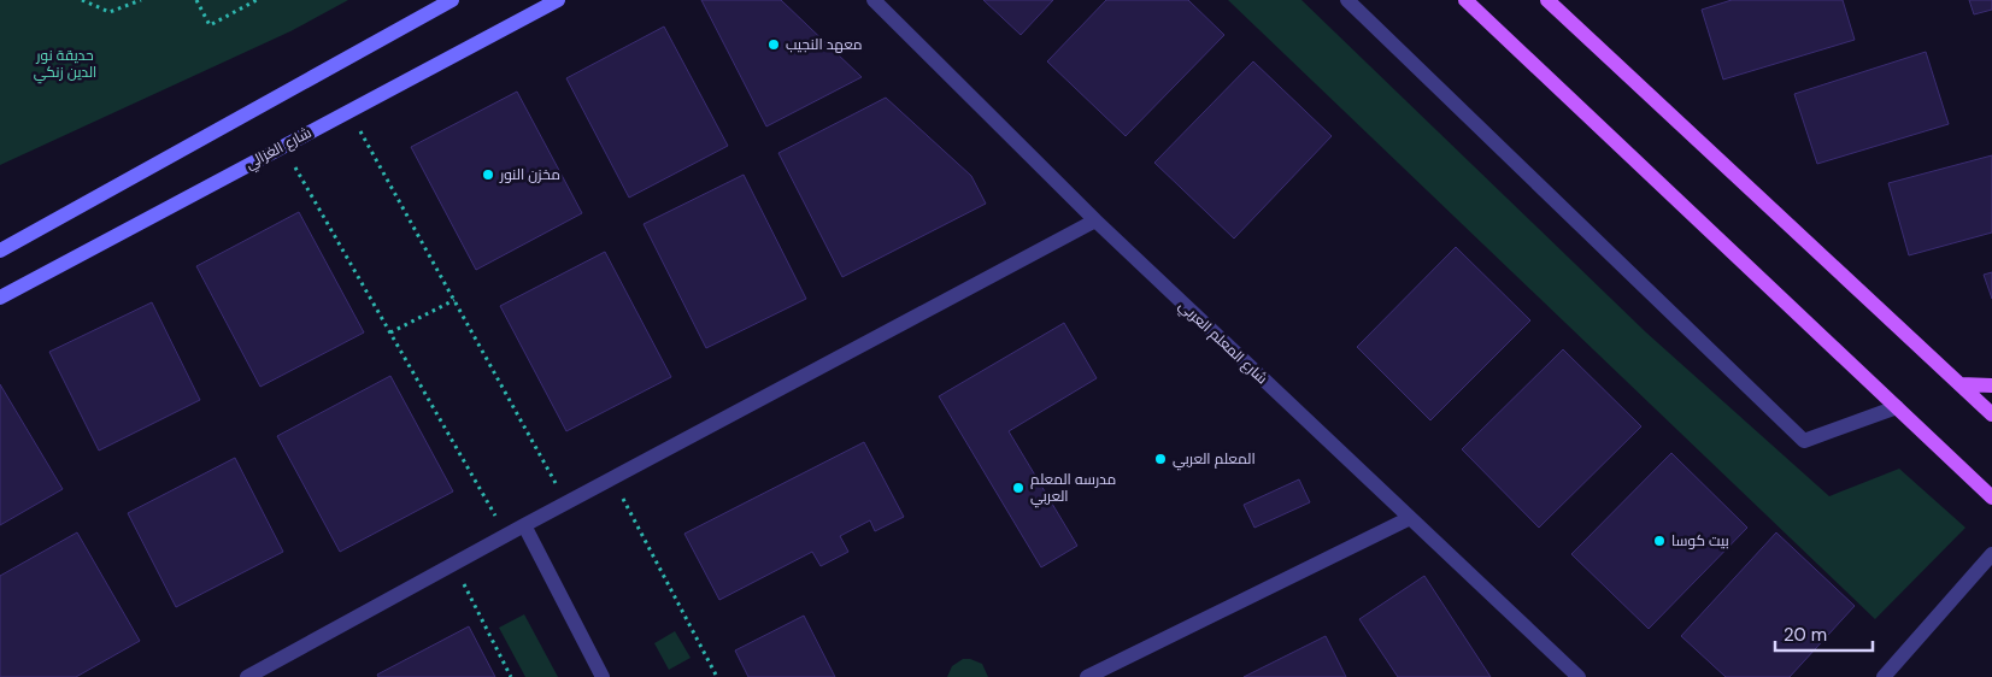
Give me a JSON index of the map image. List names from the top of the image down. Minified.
{"streets":{"main road":["شارع الغزالي"],"street":["شارع المعلم العربي"]},"parks":["حديقة نور الدين زنكي"],"places":["معهد النجيب","مخزن النور","المعلم العربي","مدرسه المعلم العربي","بيت كوسا"],"scale_bar":"20 m"}
